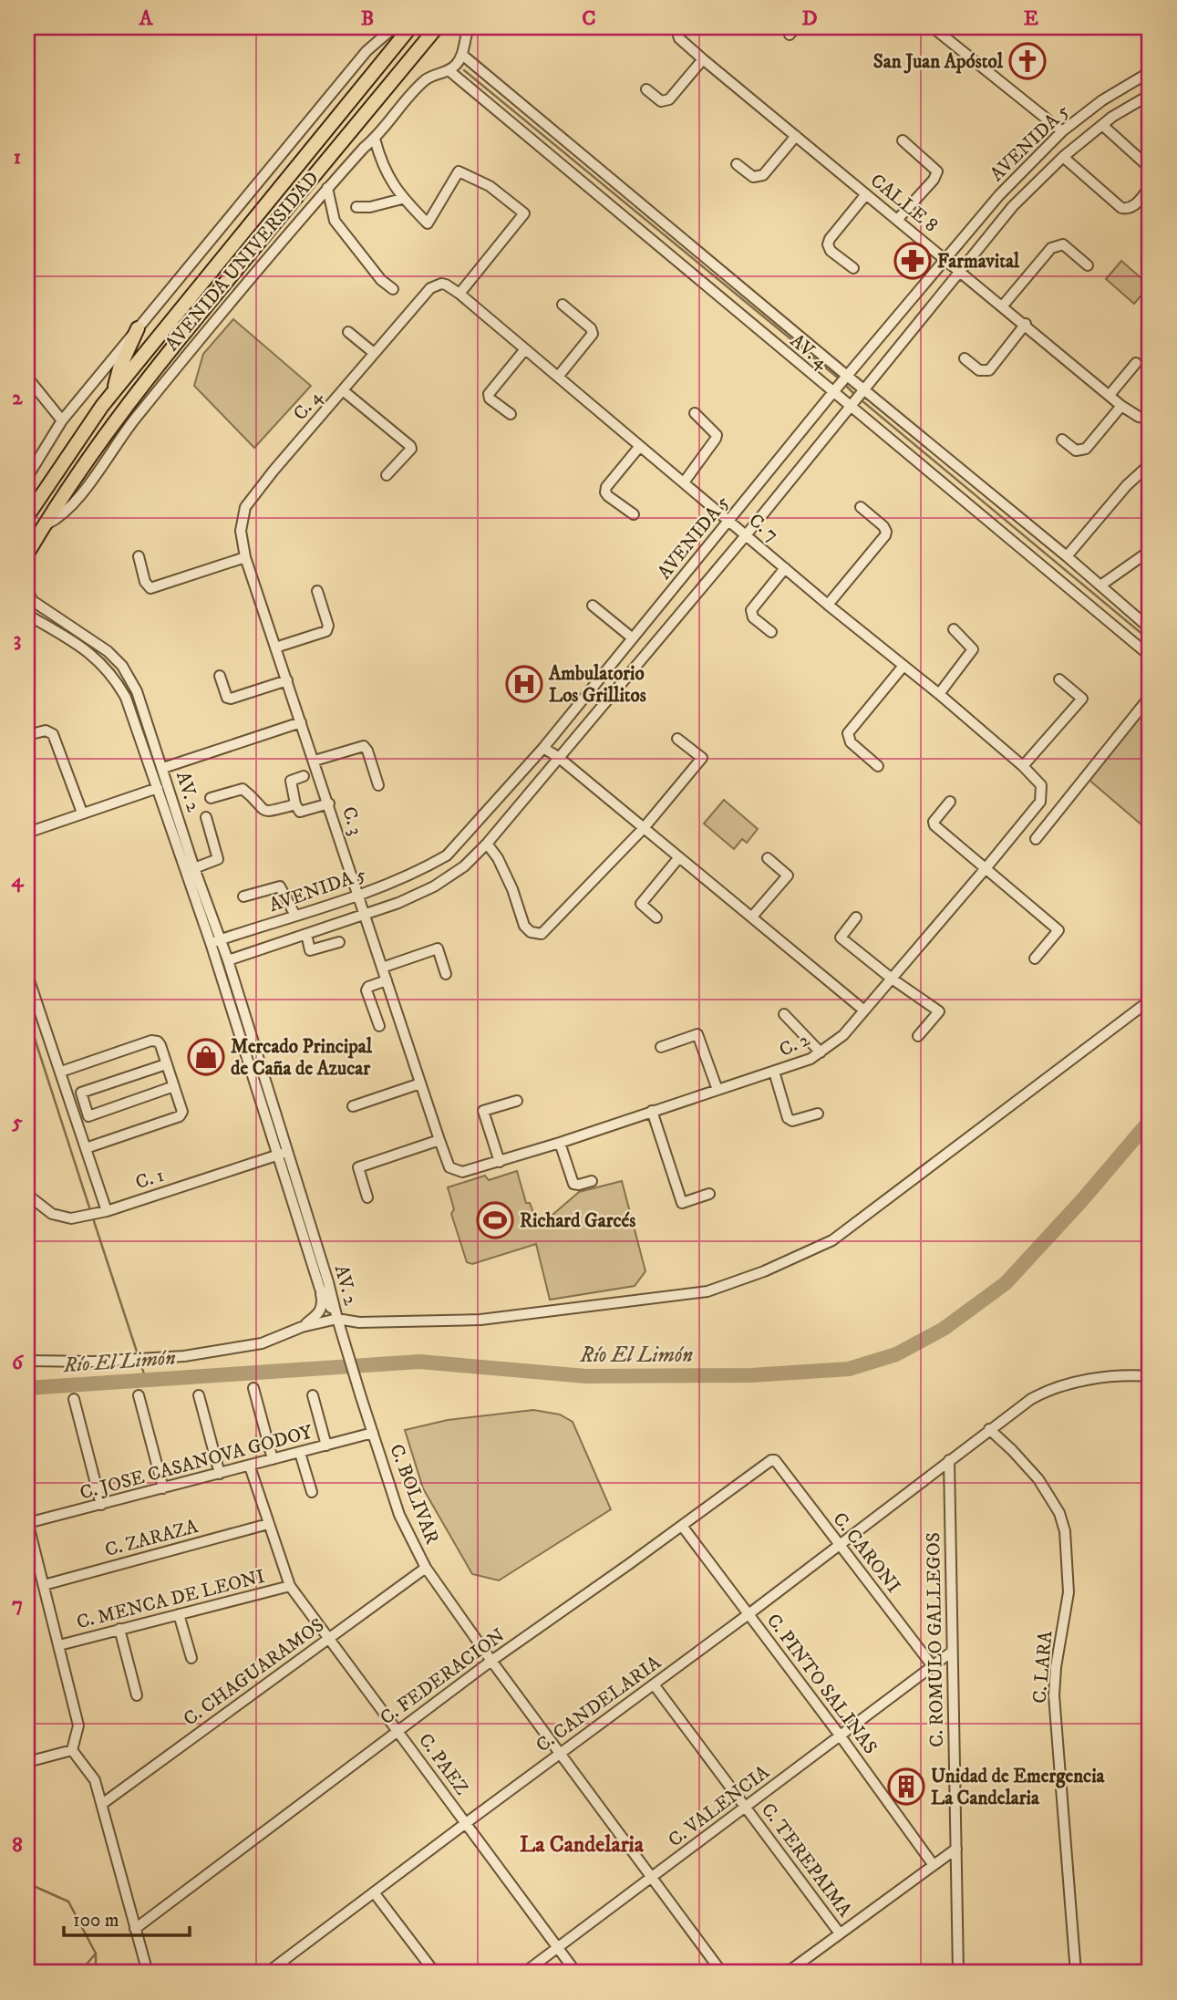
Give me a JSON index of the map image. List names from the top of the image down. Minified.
{"streets":{"main road":["AVENIDA UNIVERSIDAD"],"street":["AVENIDA 5","CALLE 8","AV. 4","C. 4","C. 7","AV. 2","C. 3","C. 2","C. 1","C. JOSE CASANOVA GODOY","C. BOLIVAR","C. ZARAZA","C. CARONI","C. MENCA DE LEONI","C. ROMULO GALLEGOS","C. LARA","C. CHAGUARAMOS","C. FEDERACION","C. PINTO SALINAS","C. CANDELARIA","C. PAEZ","C. VALENCIA","C. TEREPAIMA"]},"crossings":[["AVENIDA 5","CALLE 8"],["AVENIDA 5","AV. 4"],["AVENIDA 5","C. 7"],["AVENIDA 5","AV. 2"],["AVENIDA 5","C. 3"],["AVENIDA UNIVERSIDAD","AV. 4"],["C. 4","C. 7"],["C. 4","C. 3"],["C. 7","C. 2"],["AV. 2","C. 1"],["AV. 2","C. BOLIVAR"],["C. 3","C. 2"],["C. JOSE CASANOVA GODOY","C. BOLIVAR"],["C. JOSE CASANOVA GODOY","C. PAEZ"],["C. BOLIVAR","C. CHAGUARAMOS"],["C. BOLIVAR","C. FEDERACION"],["C. BOLIVAR","C. CANDELARIA"],["C. BOLIVAR","C. VALENCIA"],["C. ZARAZA","C. PAEZ"],["C. CARONI","C. FEDERACION"],["C. CARONI","C. CANDELARIA"],["C. CARONI","C. VALENCIA"],["C. MENCA DE LEONI","C. PAEZ"],["C. ROMULO GALLEGOS","C. CANDELARIA"],["C. ROMULO GALLEGOS","C. VALENCIA"],["C. CHAGUARAMOS","C. PAEZ"],["C. FEDERACION","C. PINTO SALINAS"],["C. FEDERACION","C. PAEZ"],["C. PINTO SALINAS","C. CANDELARIA"],["C. PINTO SALINAS","C. VALENCIA"],["C. CANDELARIA","C. PAEZ"],["C. CANDELARIA","C. TEREPAIMA"],["C. PAEZ","C. VALENCIA"],["C. VALENCIA","C. TEREPAIMA"]],"districts":["La Candelaria"],"water":["Río El Limón"],"places":{"church":["San Juan Apóstol"],"pharmacy":["Farmavital"],"hospital":["Ambulatorio Los Grillitos"],"shop":["Mercado Principal de Caña de Azucar"],"sports":["Richard Garcés"],"building":["Unidad de Emergencia La Candelaria"]},"scale_bar":"100 m","grid":{"columns":["A","B","C","D","E"],"rows":["1","2","3","4","5","6","7","8"]}}
